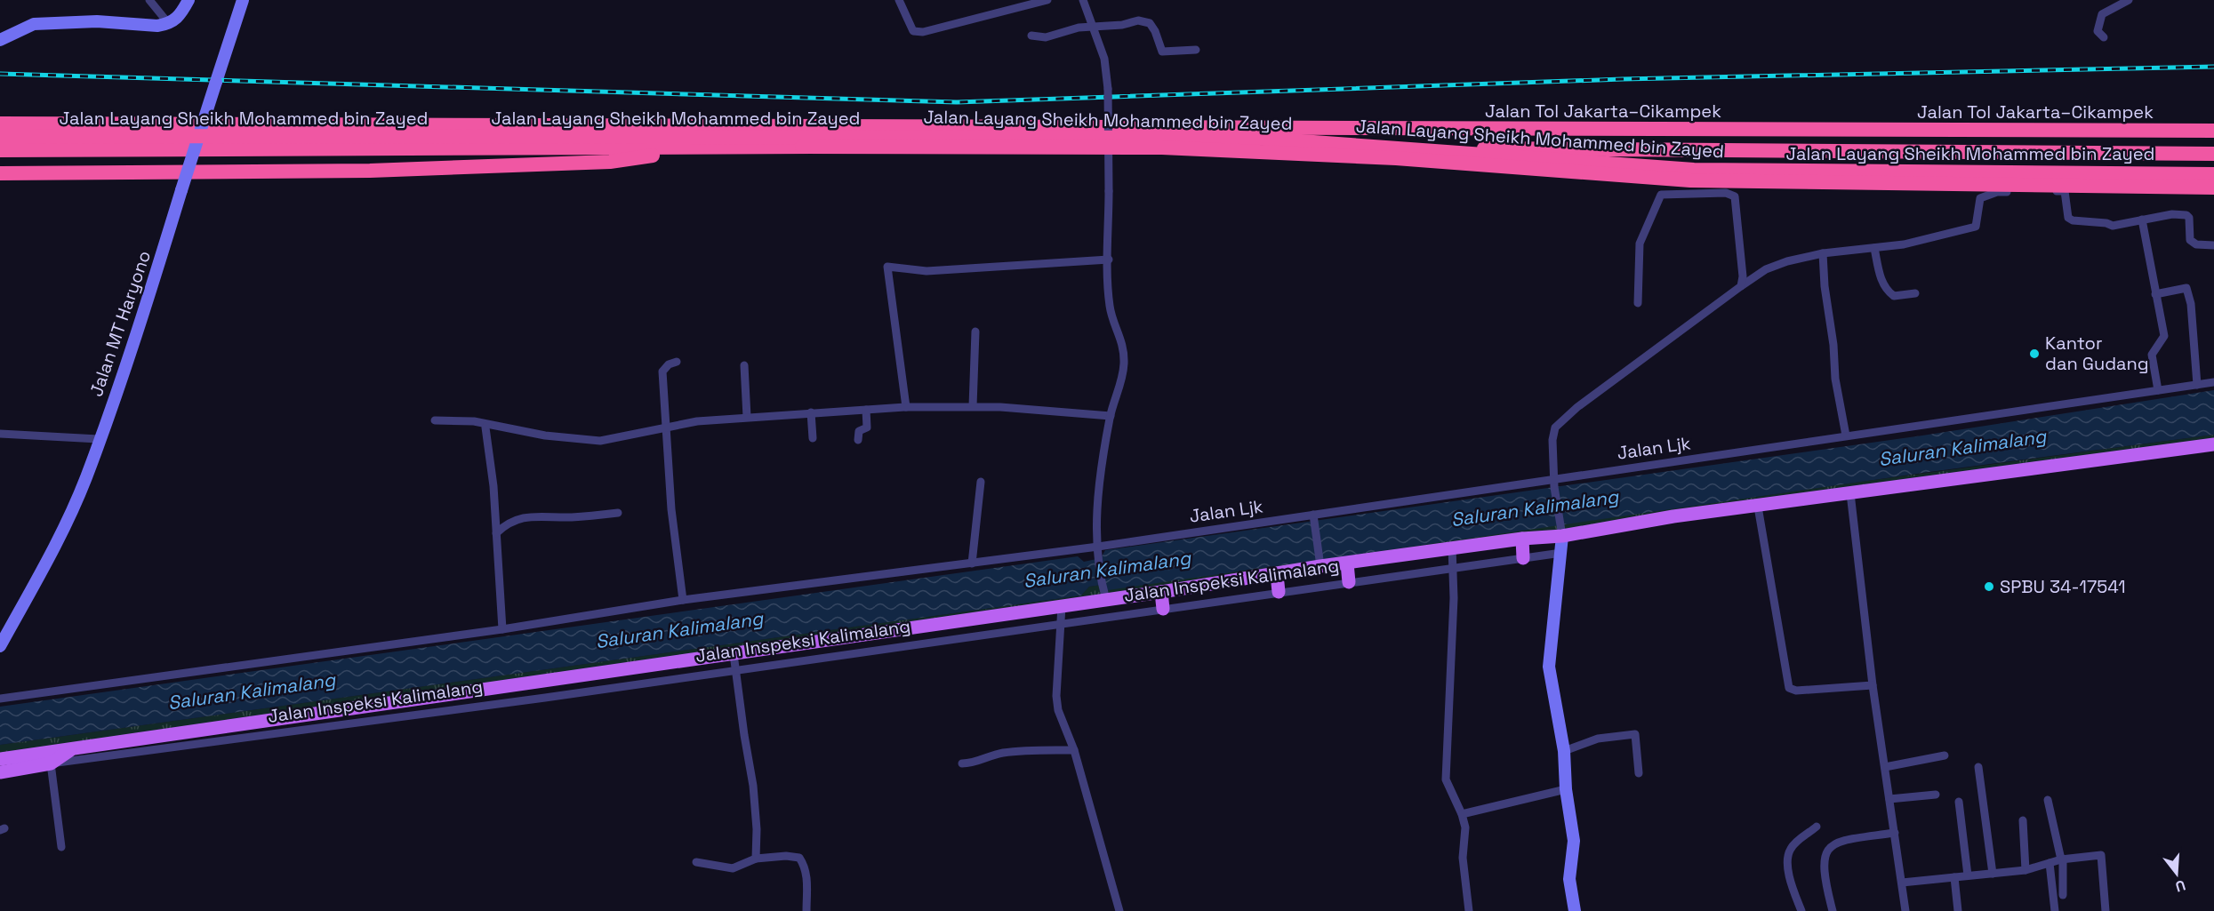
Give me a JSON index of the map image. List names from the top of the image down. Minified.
{"streets":{"highway":["Jalan Tol Jakarta–Cikampek","Jalan Layang Sheikh Mohammed bin Zayed"],"main road":["Jalan MT Haryono","Jalan Inspeksi Kalimalang"],"street":["Jalan Ljk"]},"water":["Saluran Kalimalang"],"places":["Kantor dan Gudang","SPBU 34-17541"],"north":"bottom"}
